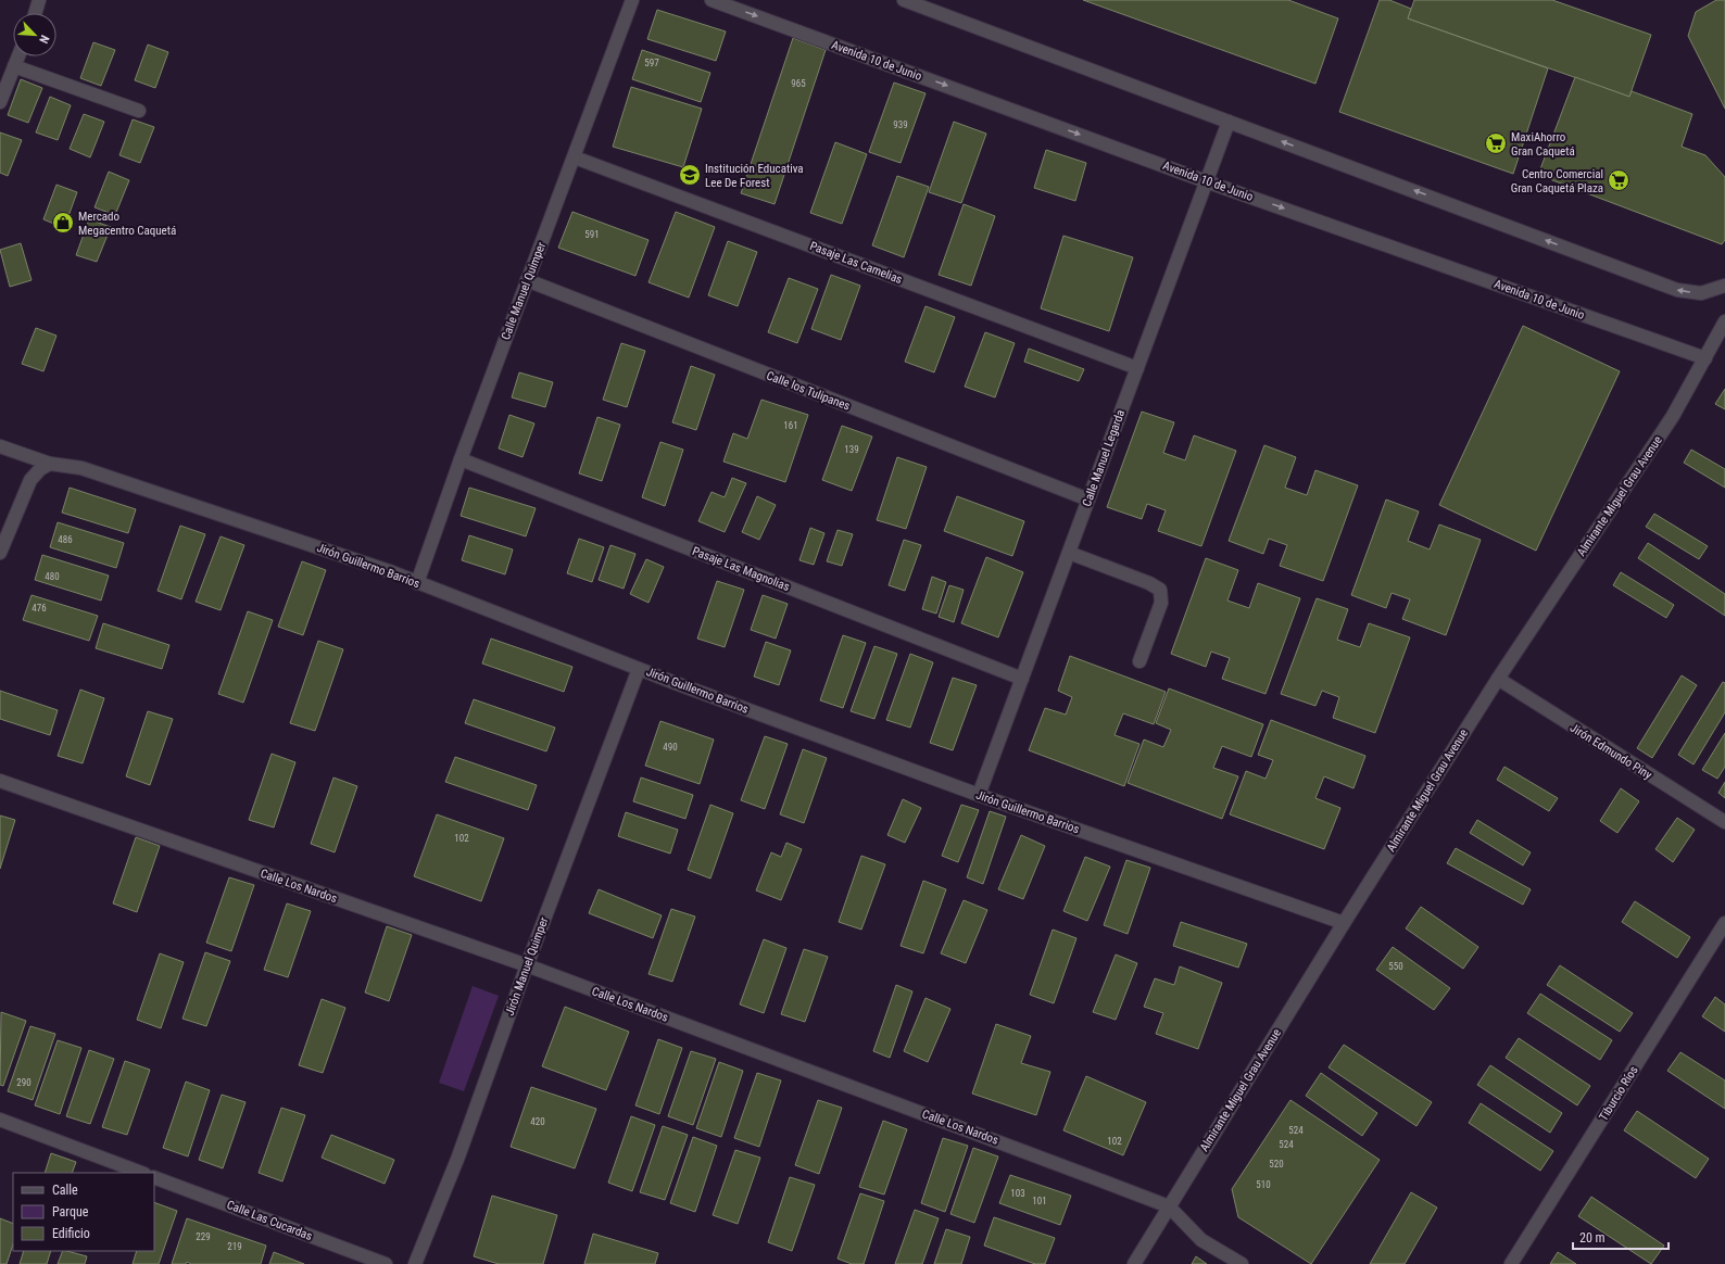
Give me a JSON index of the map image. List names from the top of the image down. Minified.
{"streets":{"street":["Avenida 10 de Junio","Pasaje Las Camelias","Calle Manuel Quimper","Calle los Tulipanes","Calle Manuel Legarda","Almirante Miguel Grau Avenue","Jirón Guillermo Barrios","Pasaje Las Magnolias","Jirón Edmundo Piny","Calle Los Nardos","Jirón Manuel Quimper","Tiburcio Ríos","Calle Las Cucardas"]},"crossings":[["Avenida 10 de Junio","Calle Manuel Legarda"],["Avenida 10 de Junio","Almirante Miguel Grau Avenue"],["Pasaje Las Camelias","Calle Manuel Quimper"],["Pasaje Las Camelias","Calle Manuel Legarda"],["Calle Manuel Quimper","Calle los Tulipanes"],["Calle Manuel Quimper","Jirón Guillermo Barrios"],["Calle Manuel Quimper","Pasaje Las Magnolias"],["Calle los Tulipanes","Calle Manuel Legarda"],["Calle Manuel Legarda","Jirón Guillermo Barrios"],["Calle Manuel Legarda","Pasaje Las Magnolias"],["Almirante Miguel Grau Avenue","Jirón Guillermo Barrios"],["Almirante Miguel Grau Avenue","Jirón Edmundo Piny"],["Almirante Miguel Grau Avenue","Calle Los Nardos"],["Jirón Guillermo Barrios","Jirón Manuel Quimper"],["Calle Los Nardos","Jirón Manuel Quimper"]],"places":{"supermarket":["MaxiAhorro Gran Caquetá","Centro Comercial Gran Caquetá Plaza"],"school or university":["Institución Educativa Lee De Forest"],"shop":["Mercado Megacentro Caquetá"]},"house_numbers":["597","965","939","591","161","139","486","480","476","490","102","550","290","420","524","102","524","520","510","103","101","229","219"],"legend":["Calle","Parque","Edificio"],"scale_bar":"20 m","north":"bottom right"}
